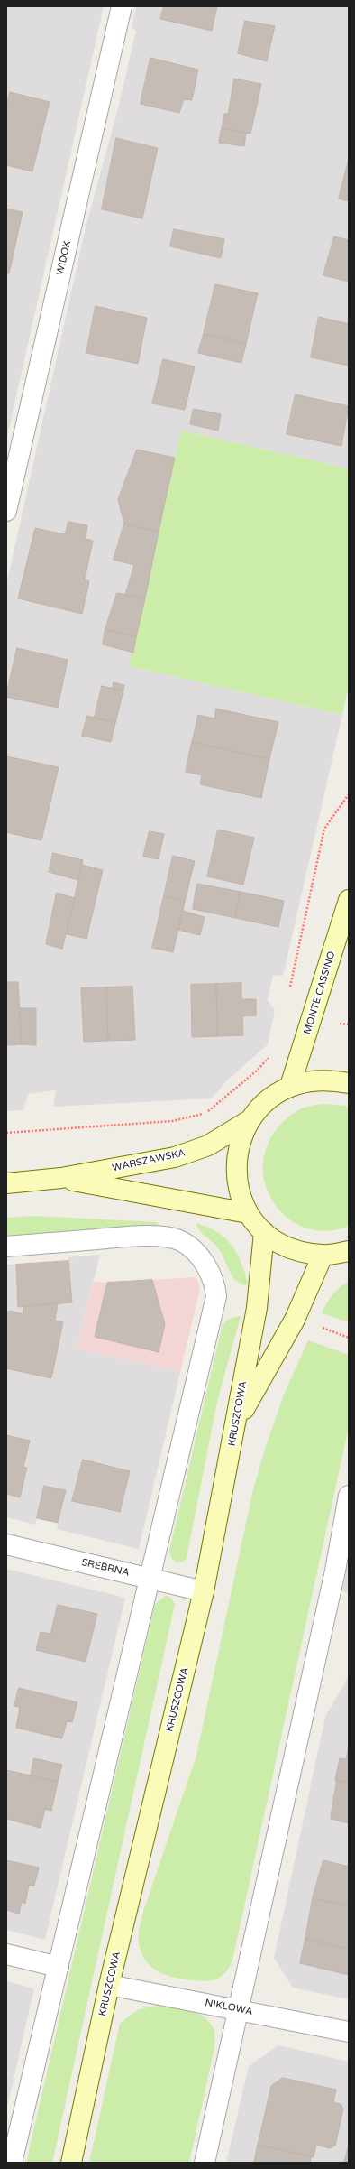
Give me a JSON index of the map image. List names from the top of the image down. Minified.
{"streets":{"main road":["MONTE CASSINO","WARSZAWSKA","KRUSZCOWA"],"street":["WIDOK","SREBRNA","NIKLOWA"]},"crossings":[["KRUSZCOWA","SREBRNA"],["KRUSZCOWA","NIKLOWA"]]}
